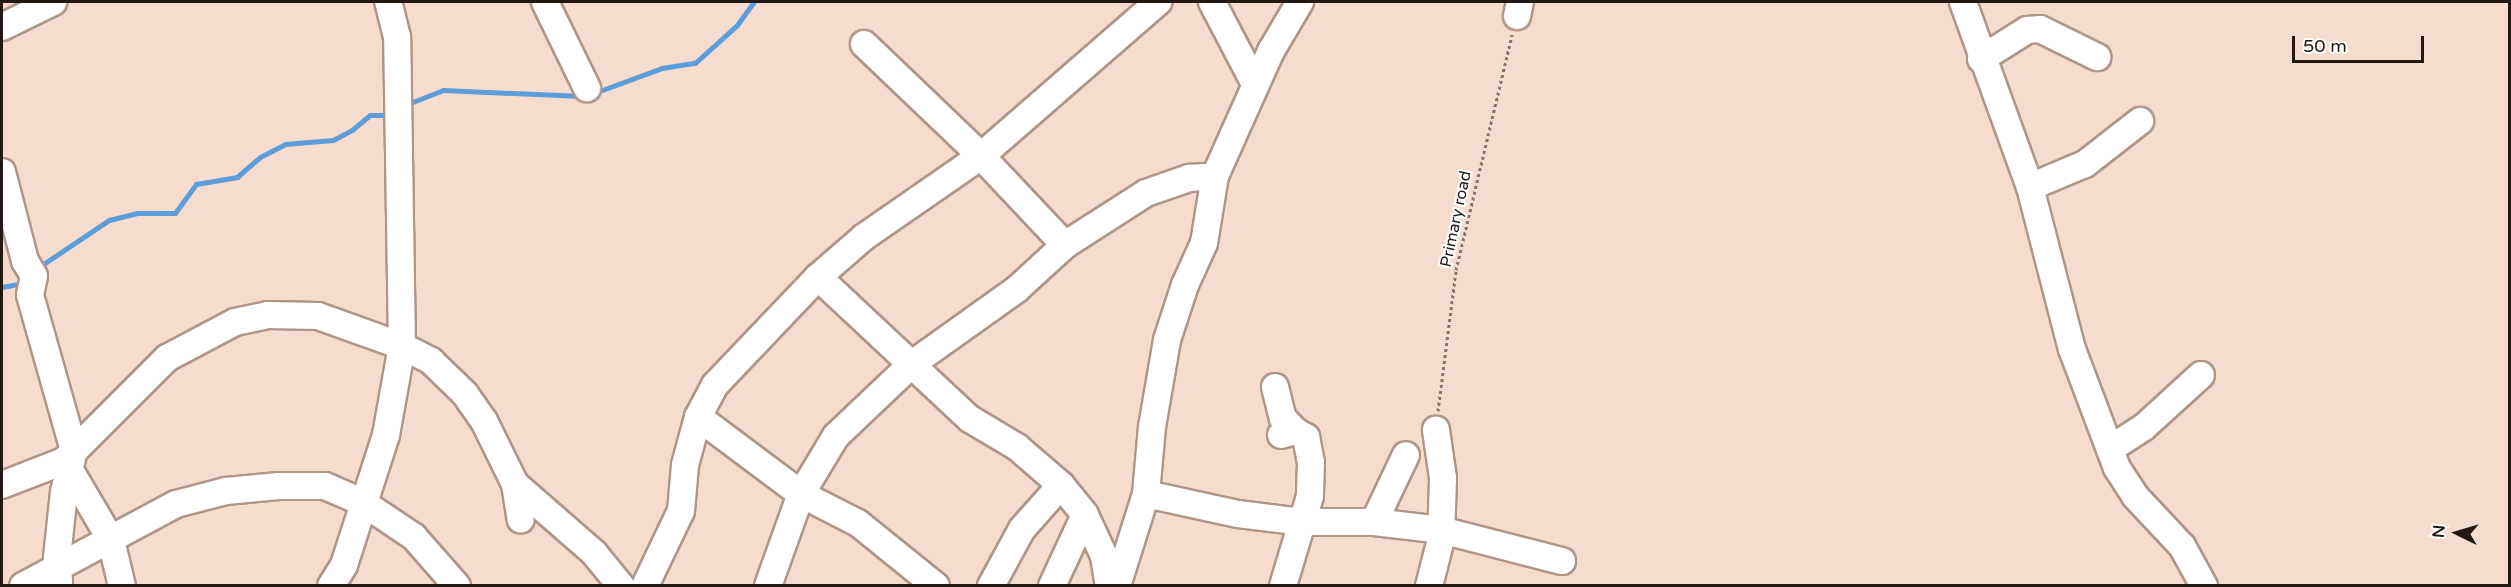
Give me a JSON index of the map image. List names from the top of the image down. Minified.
{"streets":{"path":["Primary road"]},"scale_bar":"50 m","north":"left"}
